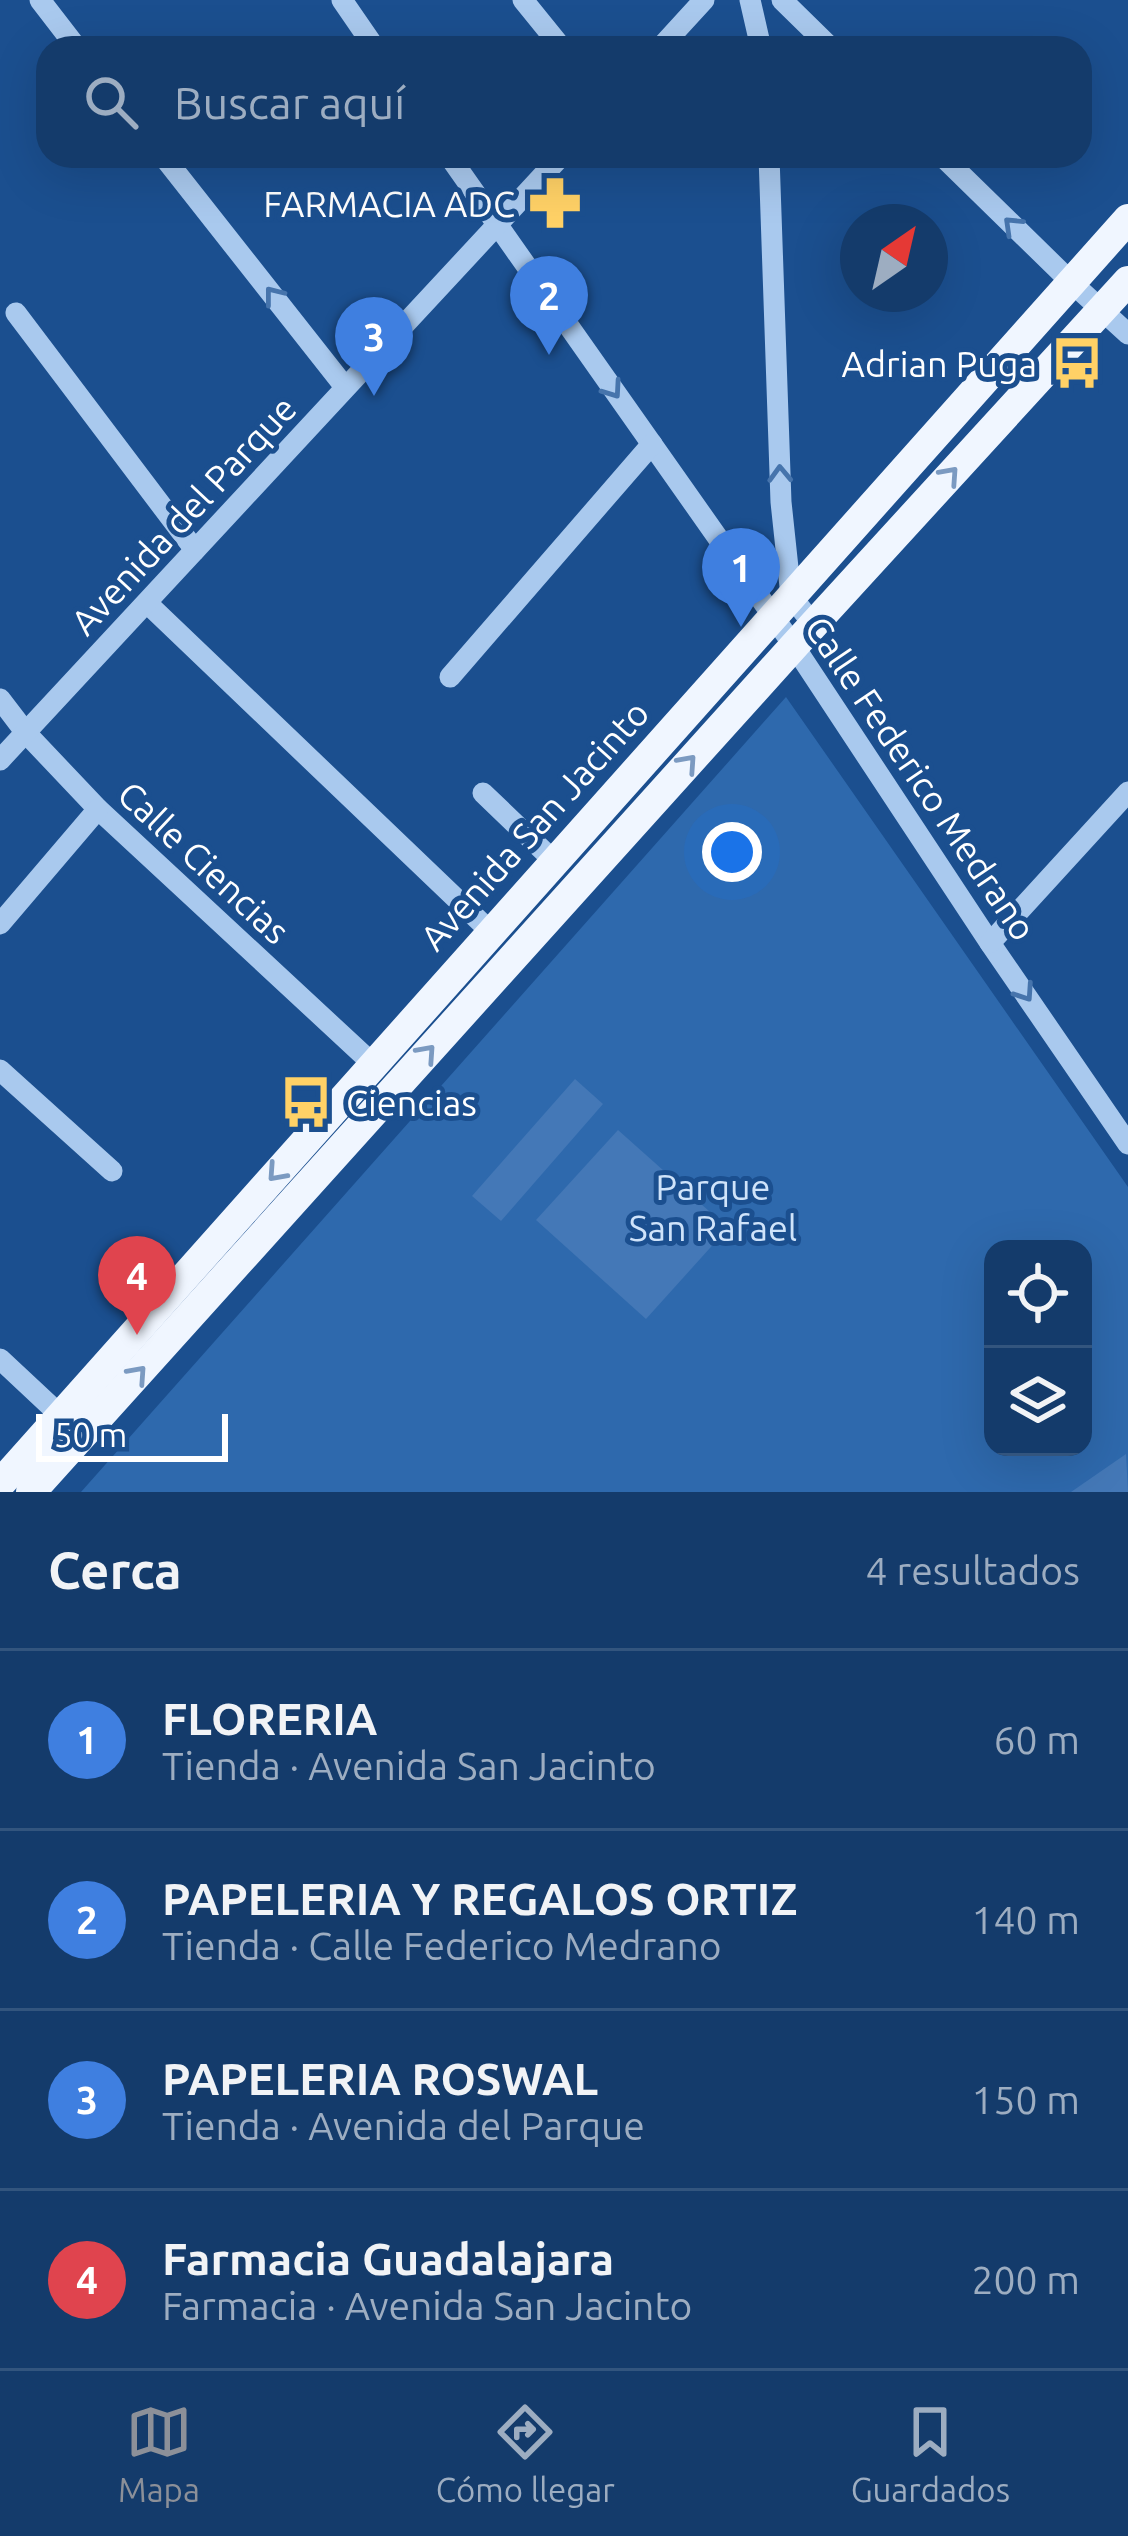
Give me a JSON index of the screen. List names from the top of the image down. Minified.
{"streets":{"main road":["Avenida San Jacinto"],"street":["Avenida del Parque","Calle Federico Medrano","Calle Ciencias"]},"crossings":[["Avenida del Parque","Calle Federico Medrano"],["Avenida del Parque","Calle Ciencias"],["Calle Federico Medrano","Avenida San Jacinto"],["Avenida San Jacinto","Calle Ciencias"]],"one_way":["Calle Federico Medrano"],"parks":["Parque San Rafael"],"places":{"pharmacy":["FARMACIA ADC"],"bus stop":["Adrian Puga","Ciencias"]},"scale_bar":"50 m","north":"top right","page":{"search":"Buscar aquí","pins":["2","3","1","4"],"scale":"50 m","heading":["Cerca","4 resultados"],"list":[{"mark":"1","name":"FLORERIA","note":"Tienda · Avenida San Jacinto","value":"60 m"},{"mark":"2","name":"PAPELERIA Y REGALOS ORTIZ","note":"Tienda · Calle Federico Medrano","value":"140 m"},{"mark":"3","name":"PAPELERIA ROSWAL","note":"Tienda · Avenida del Parque","value":"150 m"},{"mark":"4","name":"Farmacia Guadalajara","note":"Farmacia · Avenida San Jacinto","value":"200 m"}],"nav":["Mapa","Cómo llegar","Guardados"]}}
